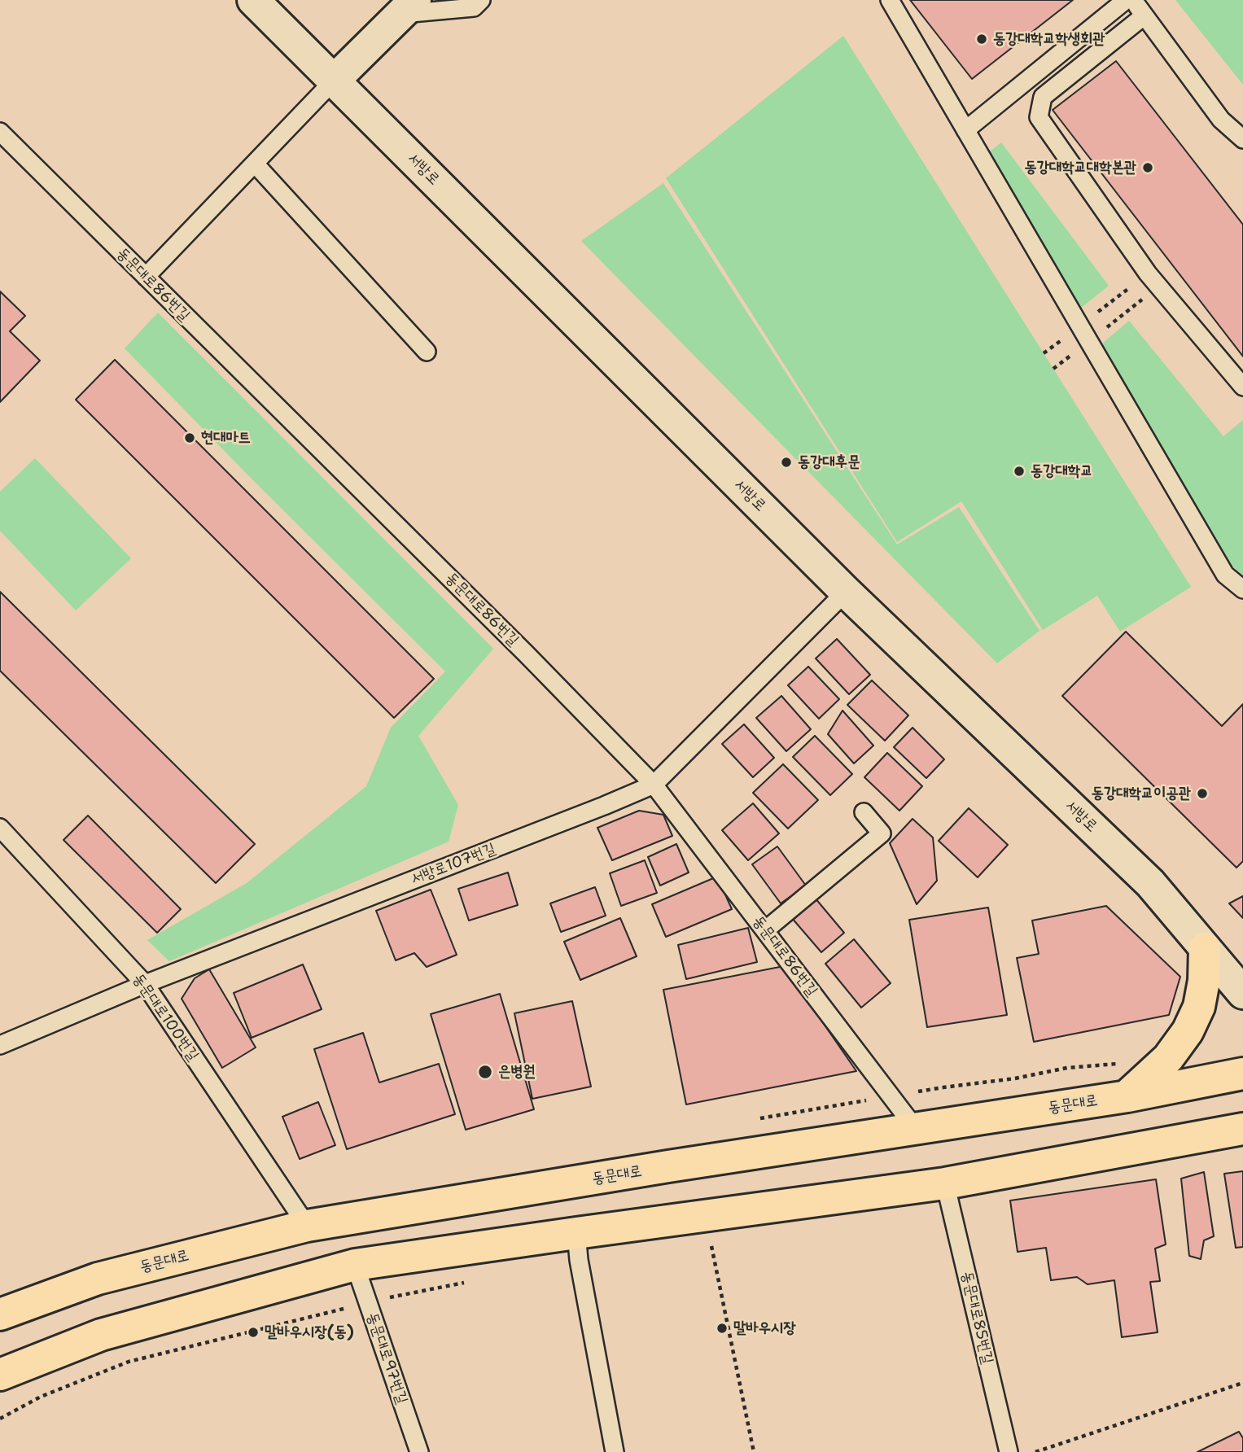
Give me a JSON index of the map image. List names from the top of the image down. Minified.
{"streets":{"main road":["서방로","동문대로"],"lane":["동문대로86번길","서방로107번길","동문대로100번길","동문대로85번길","동문대로97번길"]},"crossings":[["서방로","서방로107번길"],["동문대로86번길","서방로107번길"],["동문대로86번길","동문대로"],["서방로107번길","동문대로100번길"],["동문대로100번길","동문대로"]],"places":["동강대학교학생회관","동강대학교대학본관","현대마트","동강대후문","동강대학교","동강대학교이공관","은병원","말바우시장","말바우시장(동)"]}
